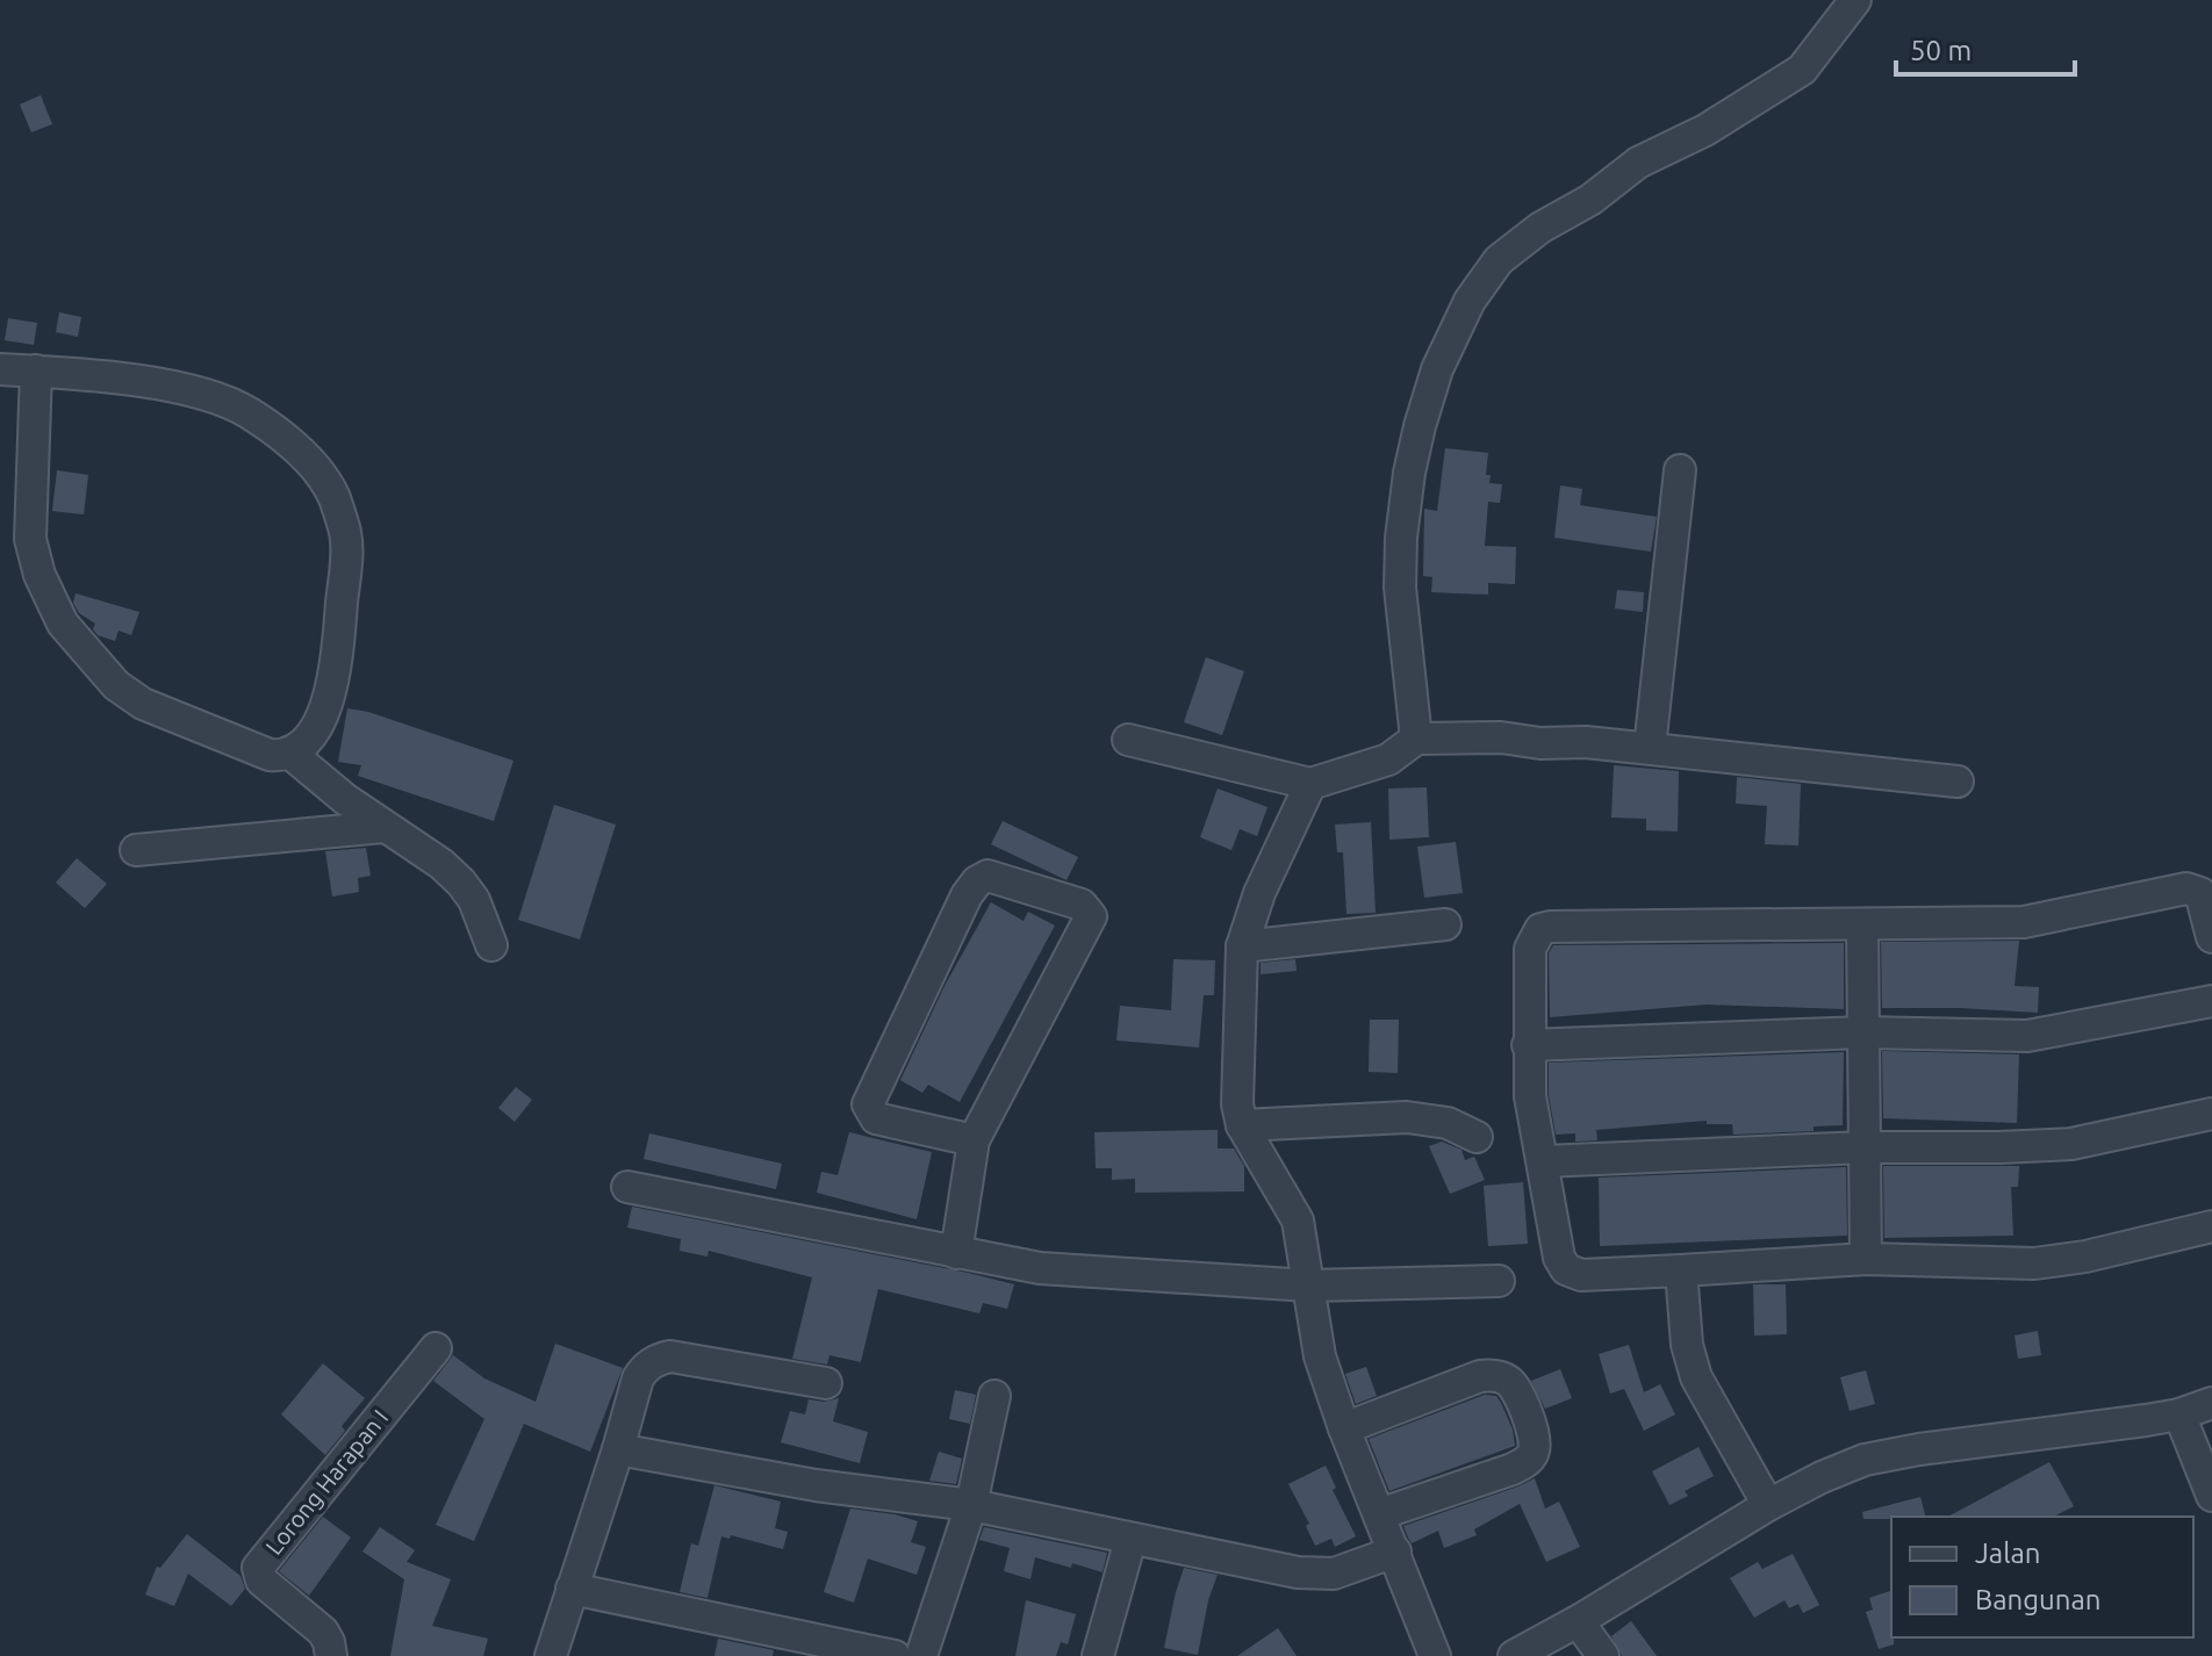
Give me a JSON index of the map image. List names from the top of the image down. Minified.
{"streets":{"street":["Lorong Harapan I"]},"legend":["Jalan","Bangunan"],"scale_bar":"50 m"}
